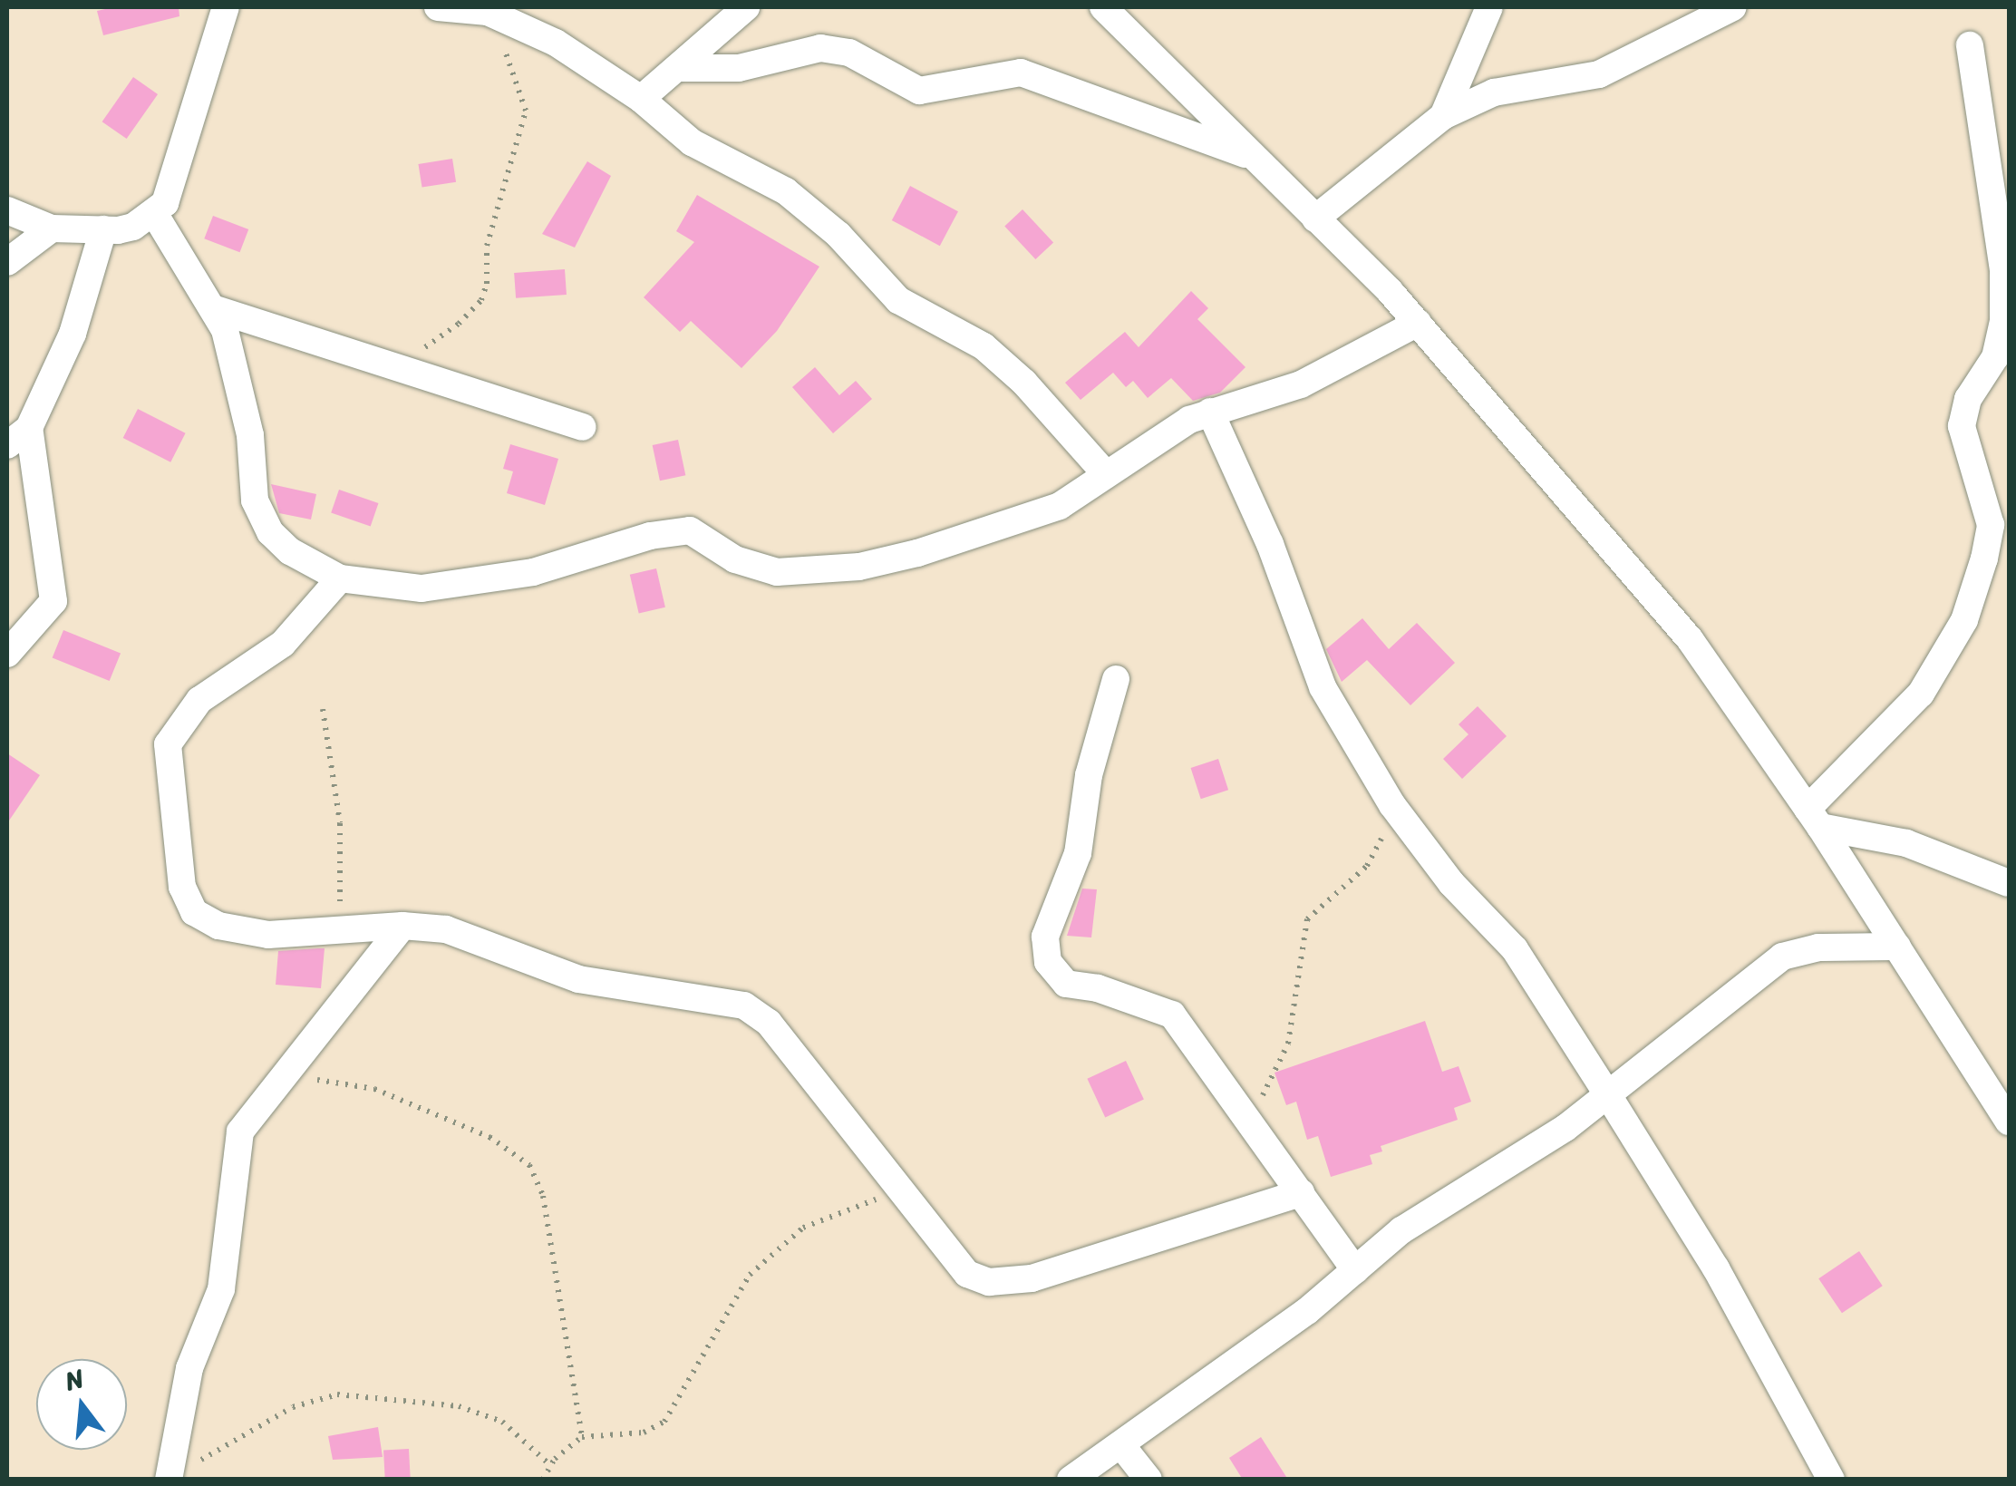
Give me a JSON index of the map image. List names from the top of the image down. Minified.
{"north":"top"}
